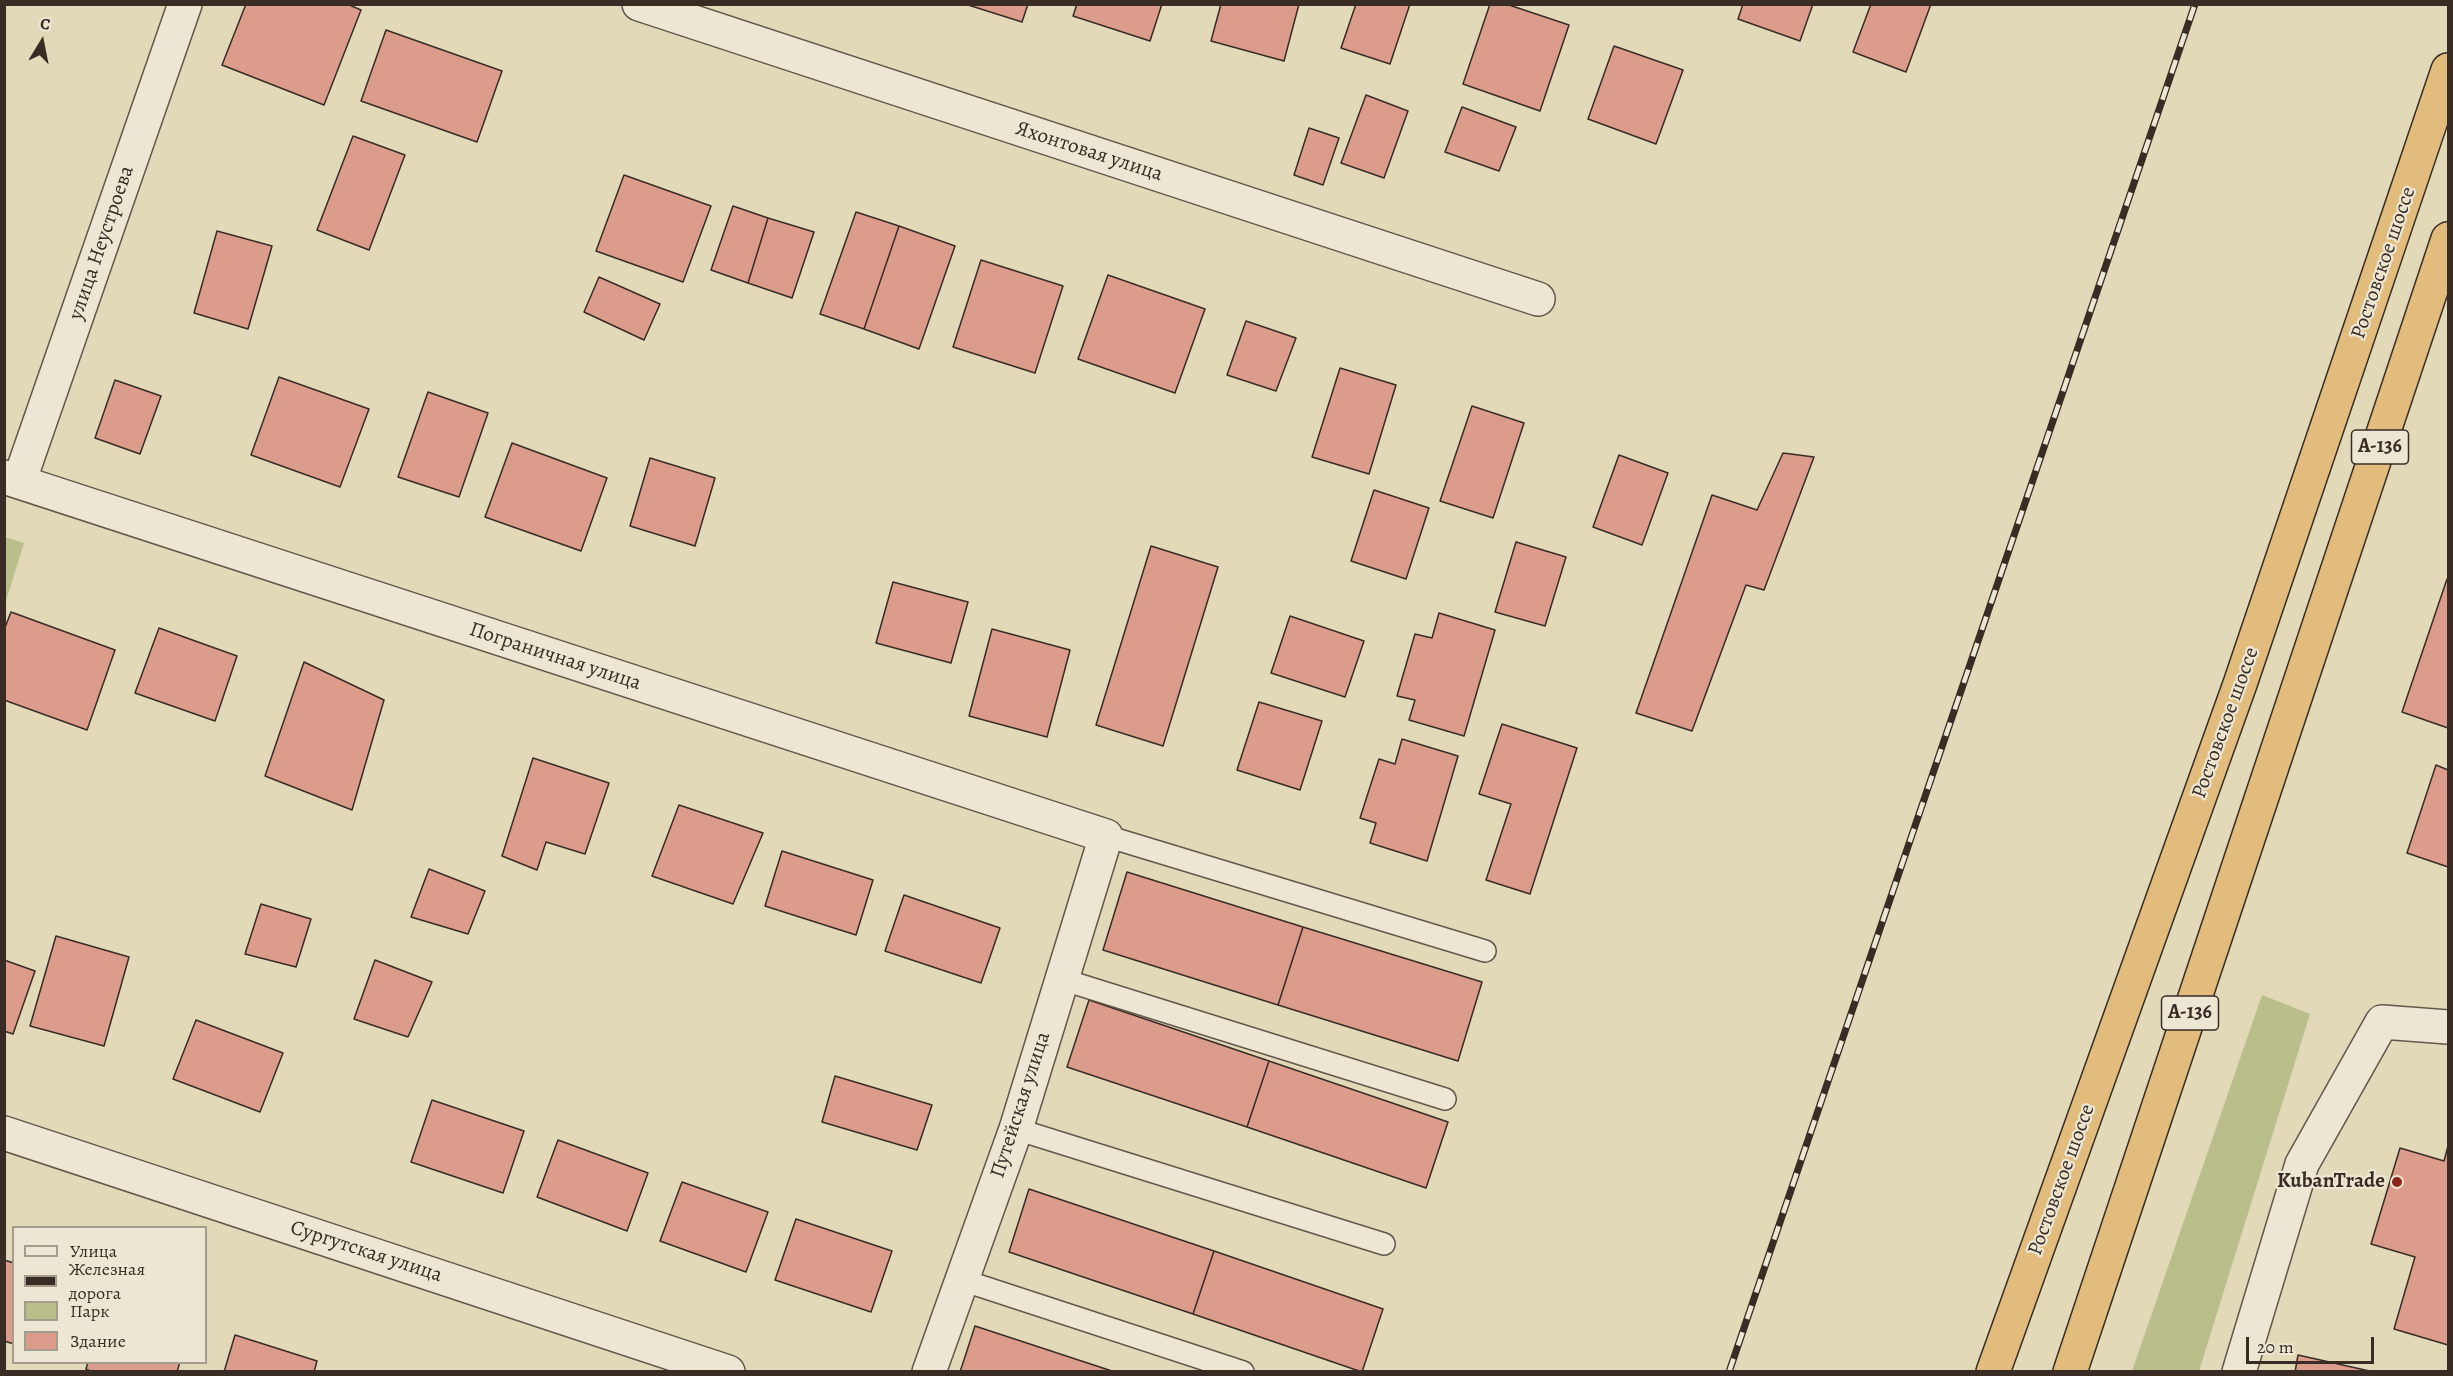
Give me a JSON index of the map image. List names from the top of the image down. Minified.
{"streets":{"highway":["Ростовское шоссе","А-136"],"street":["Яхонтовая улица","улица Неустроева","Пограничная улица","Путейская улица","Сургутская улица"]},"crossings":[["улица Неустроева","Пограничная улица"],["Пограничная улица","Путейская улица"]],"places":["KubanTrade"],"legend":["Улица","Железная дорога","Парк","Здание"],"scale_bar":"20 m","north":"top"}
